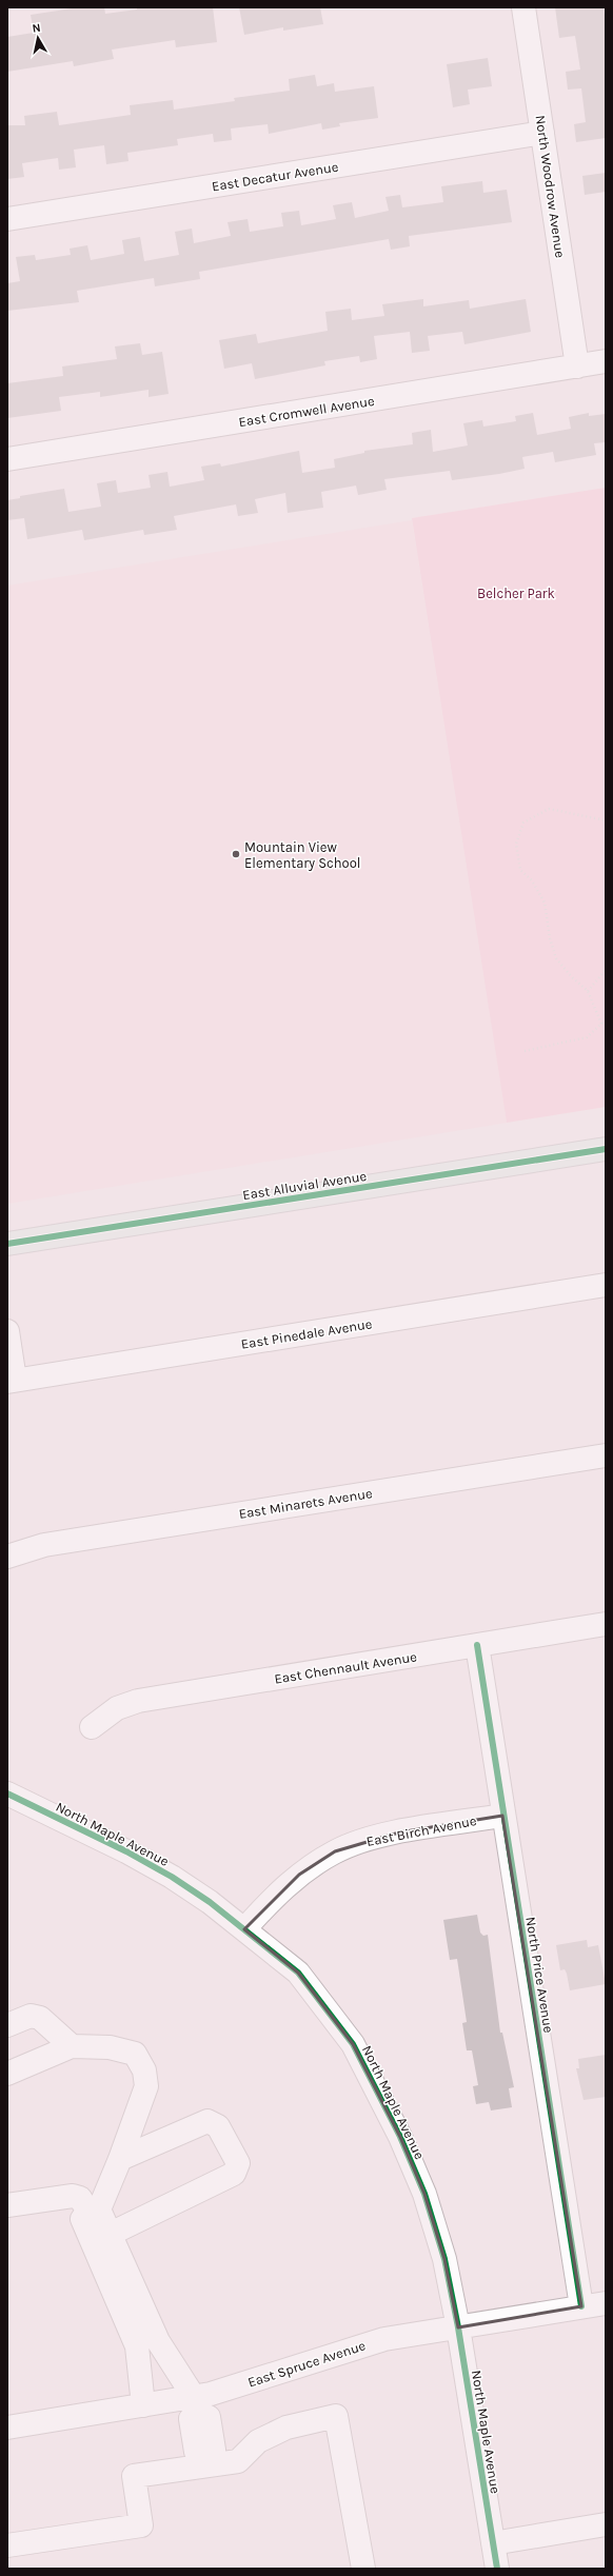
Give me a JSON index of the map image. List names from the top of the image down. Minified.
{"streets":{"main road":["East Alluvial Avenue"],"street":["East Decatur Avenue","North Woodrow Avenue","East Cromwell Avenue","East Pinedale Avenue","East Minarets Avenue","East Chennault Avenue","East Birch Avenue","North Maple Avenue","North Price Avenue","East Spruce Avenue"]},"crossings":[["East Decatur Avenue","North Woodrow Avenue"],["North Woodrow Avenue","East Cromwell Avenue"],["East Chennault Avenue","North Price Avenue"],["East Birch Avenue","North Maple Avenue"],["East Birch Avenue","North Price Avenue"],["North Maple Avenue","East Spruce Avenue"],["North Price Avenue","East Spruce Avenue"]],"parks":["Belcher Park"],"places":["Mountain View Elementary School"],"north":"top"}
